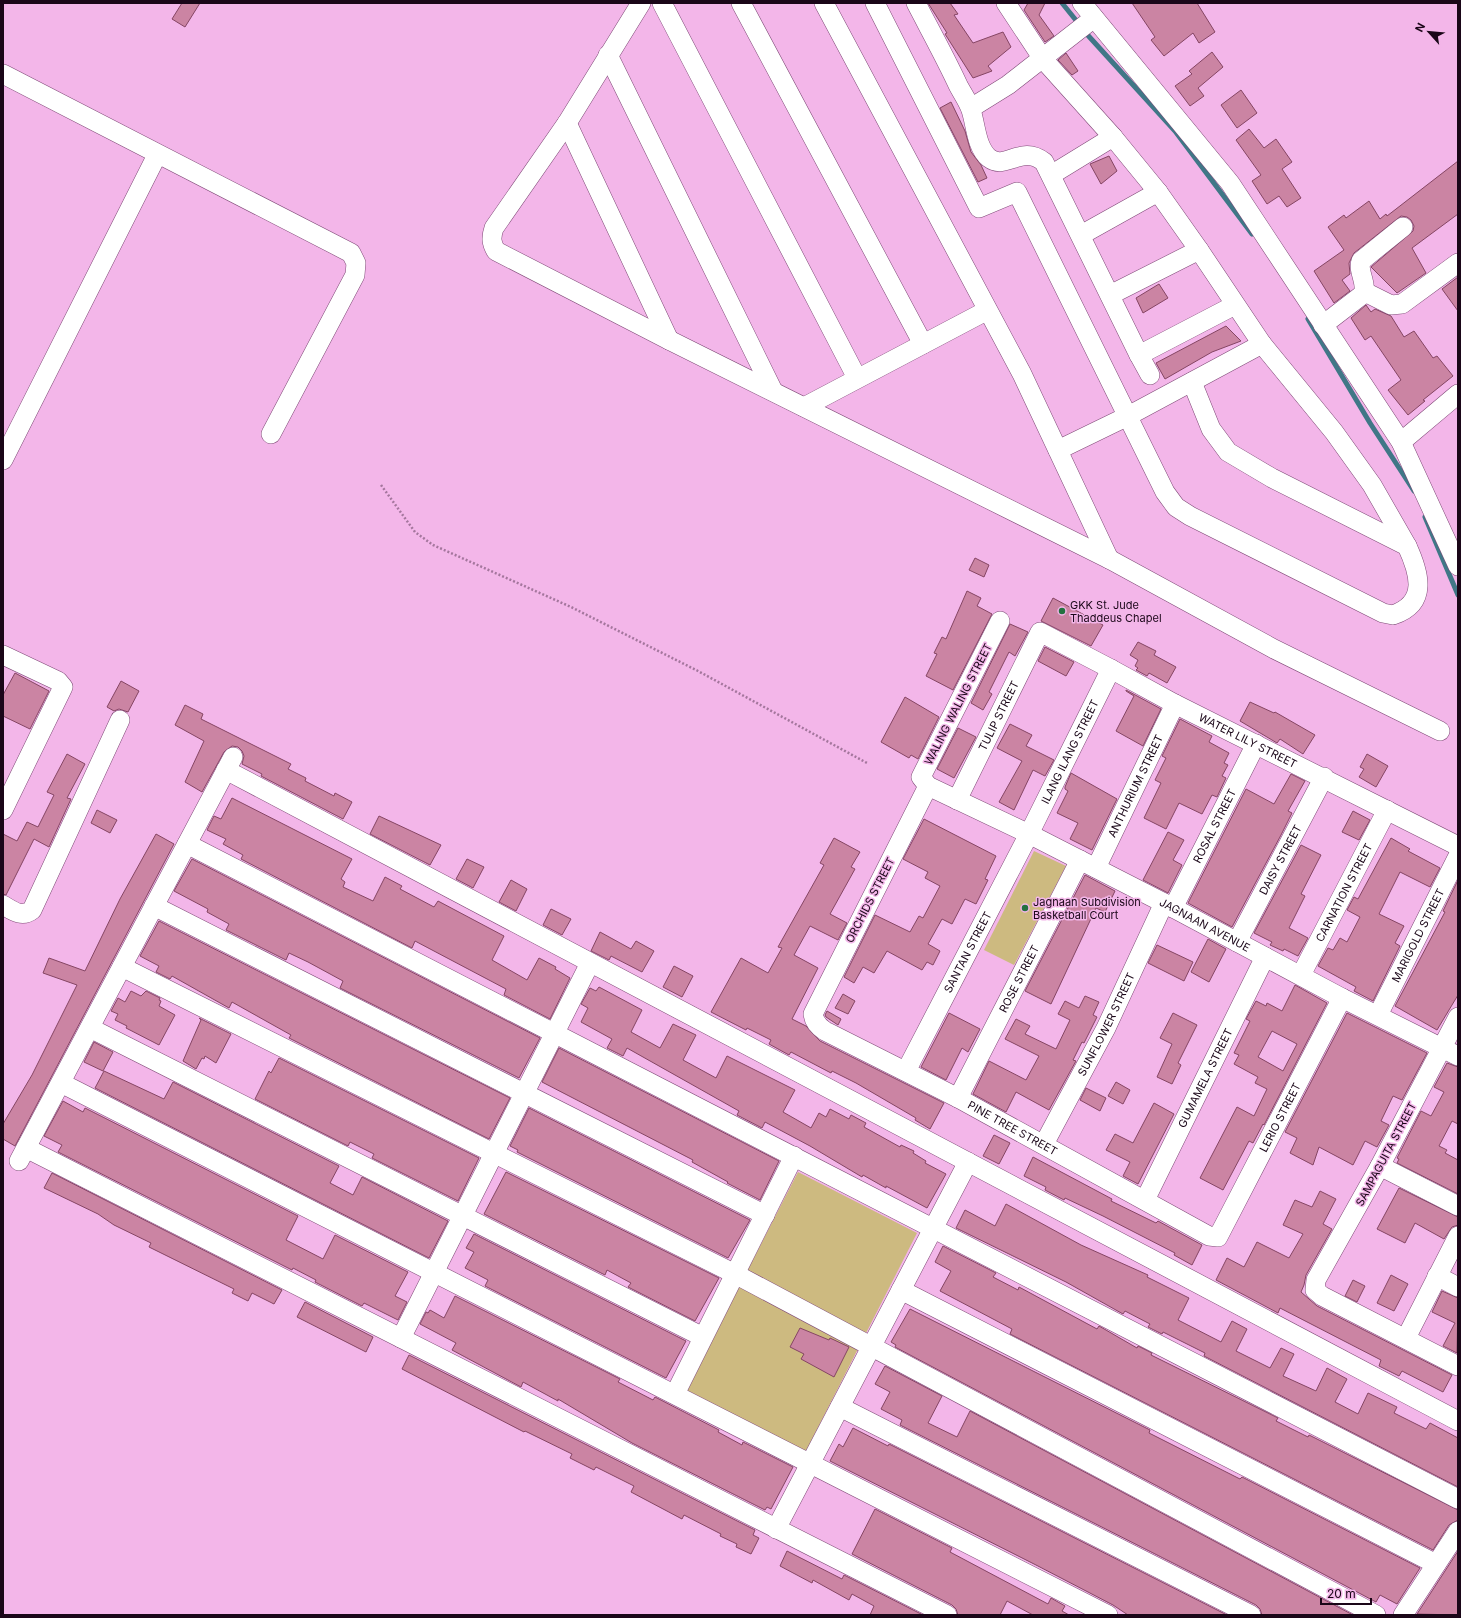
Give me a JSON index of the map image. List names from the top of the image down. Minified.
{"streets":{"street":["WALING WALING STREET","TULIP STREET","WATER LILY STREET","ILANG ILANG STREET","ANTHURIUM STREET","ROSAL STREET","DAISY STREET","CARNATION STREET","ORCHIDS STREET","JAGNAAN AVENUE","MARIGOLD STREET","SANTAN STREET","ROSE STREET","SUNFLOWER STREET","GUMAMELA STREET","LERIO STREET","PINE TREE STREET","SAMPAGUITA STREET"]},"crossings":[["WALING WALING STREET","ORCHIDS STREET"],["WALING WALING STREET","JAGNAAN AVENUE"],["TULIP STREET","WATER LILY STREET"],["TULIP STREET","JAGNAAN AVENUE"],["WATER LILY STREET","ILANG ILANG STREET"],["WATER LILY STREET","ANTHURIUM STREET"],["WATER LILY STREET","ROSAL STREET"],["WATER LILY STREET","DAISY STREET"],["WATER LILY STREET","CARNATION STREET"],["ILANG ILANG STREET","JAGNAAN AVENUE"],["ILANG ILANG STREET","SANTAN STREET"],["ANTHURIUM STREET","JAGNAAN AVENUE"],["ANTHURIUM STREET","ROSE STREET"],["ROSAL STREET","JAGNAAN AVENUE"],["ROSAL STREET","SUNFLOWER STREET"],["DAISY STREET","JAGNAAN AVENUE"],["CARNATION STREET","JAGNAAN AVENUE"],["ORCHIDS STREET","JAGNAAN AVENUE"],["ORCHIDS STREET","PINE TREE STREET"],["JAGNAAN AVENUE","MARIGOLD STREET"],["JAGNAAN AVENUE","SANTAN STREET"],["JAGNAAN AVENUE","ROSE STREET"],["JAGNAAN AVENUE","SUNFLOWER STREET"],["JAGNAAN AVENUE","GUMAMELA STREET"],["JAGNAAN AVENUE","LERIO STREET"],["JAGNAAN AVENUE","SAMPAGUITA STREET"],["SANTAN STREET","PINE TREE STREET"],["ROSE STREET","PINE TREE STREET"],["SUNFLOWER STREET","PINE TREE STREET"],["GUMAMELA STREET","PINE TREE STREET"],["LERIO STREET","PINE TREE STREET"]],"places":["GKK St. Jude Thaddeus Chapel","Jagnaan Subdivision Basketball Court"],"scale_bar":"20 m","north":"top left"}
